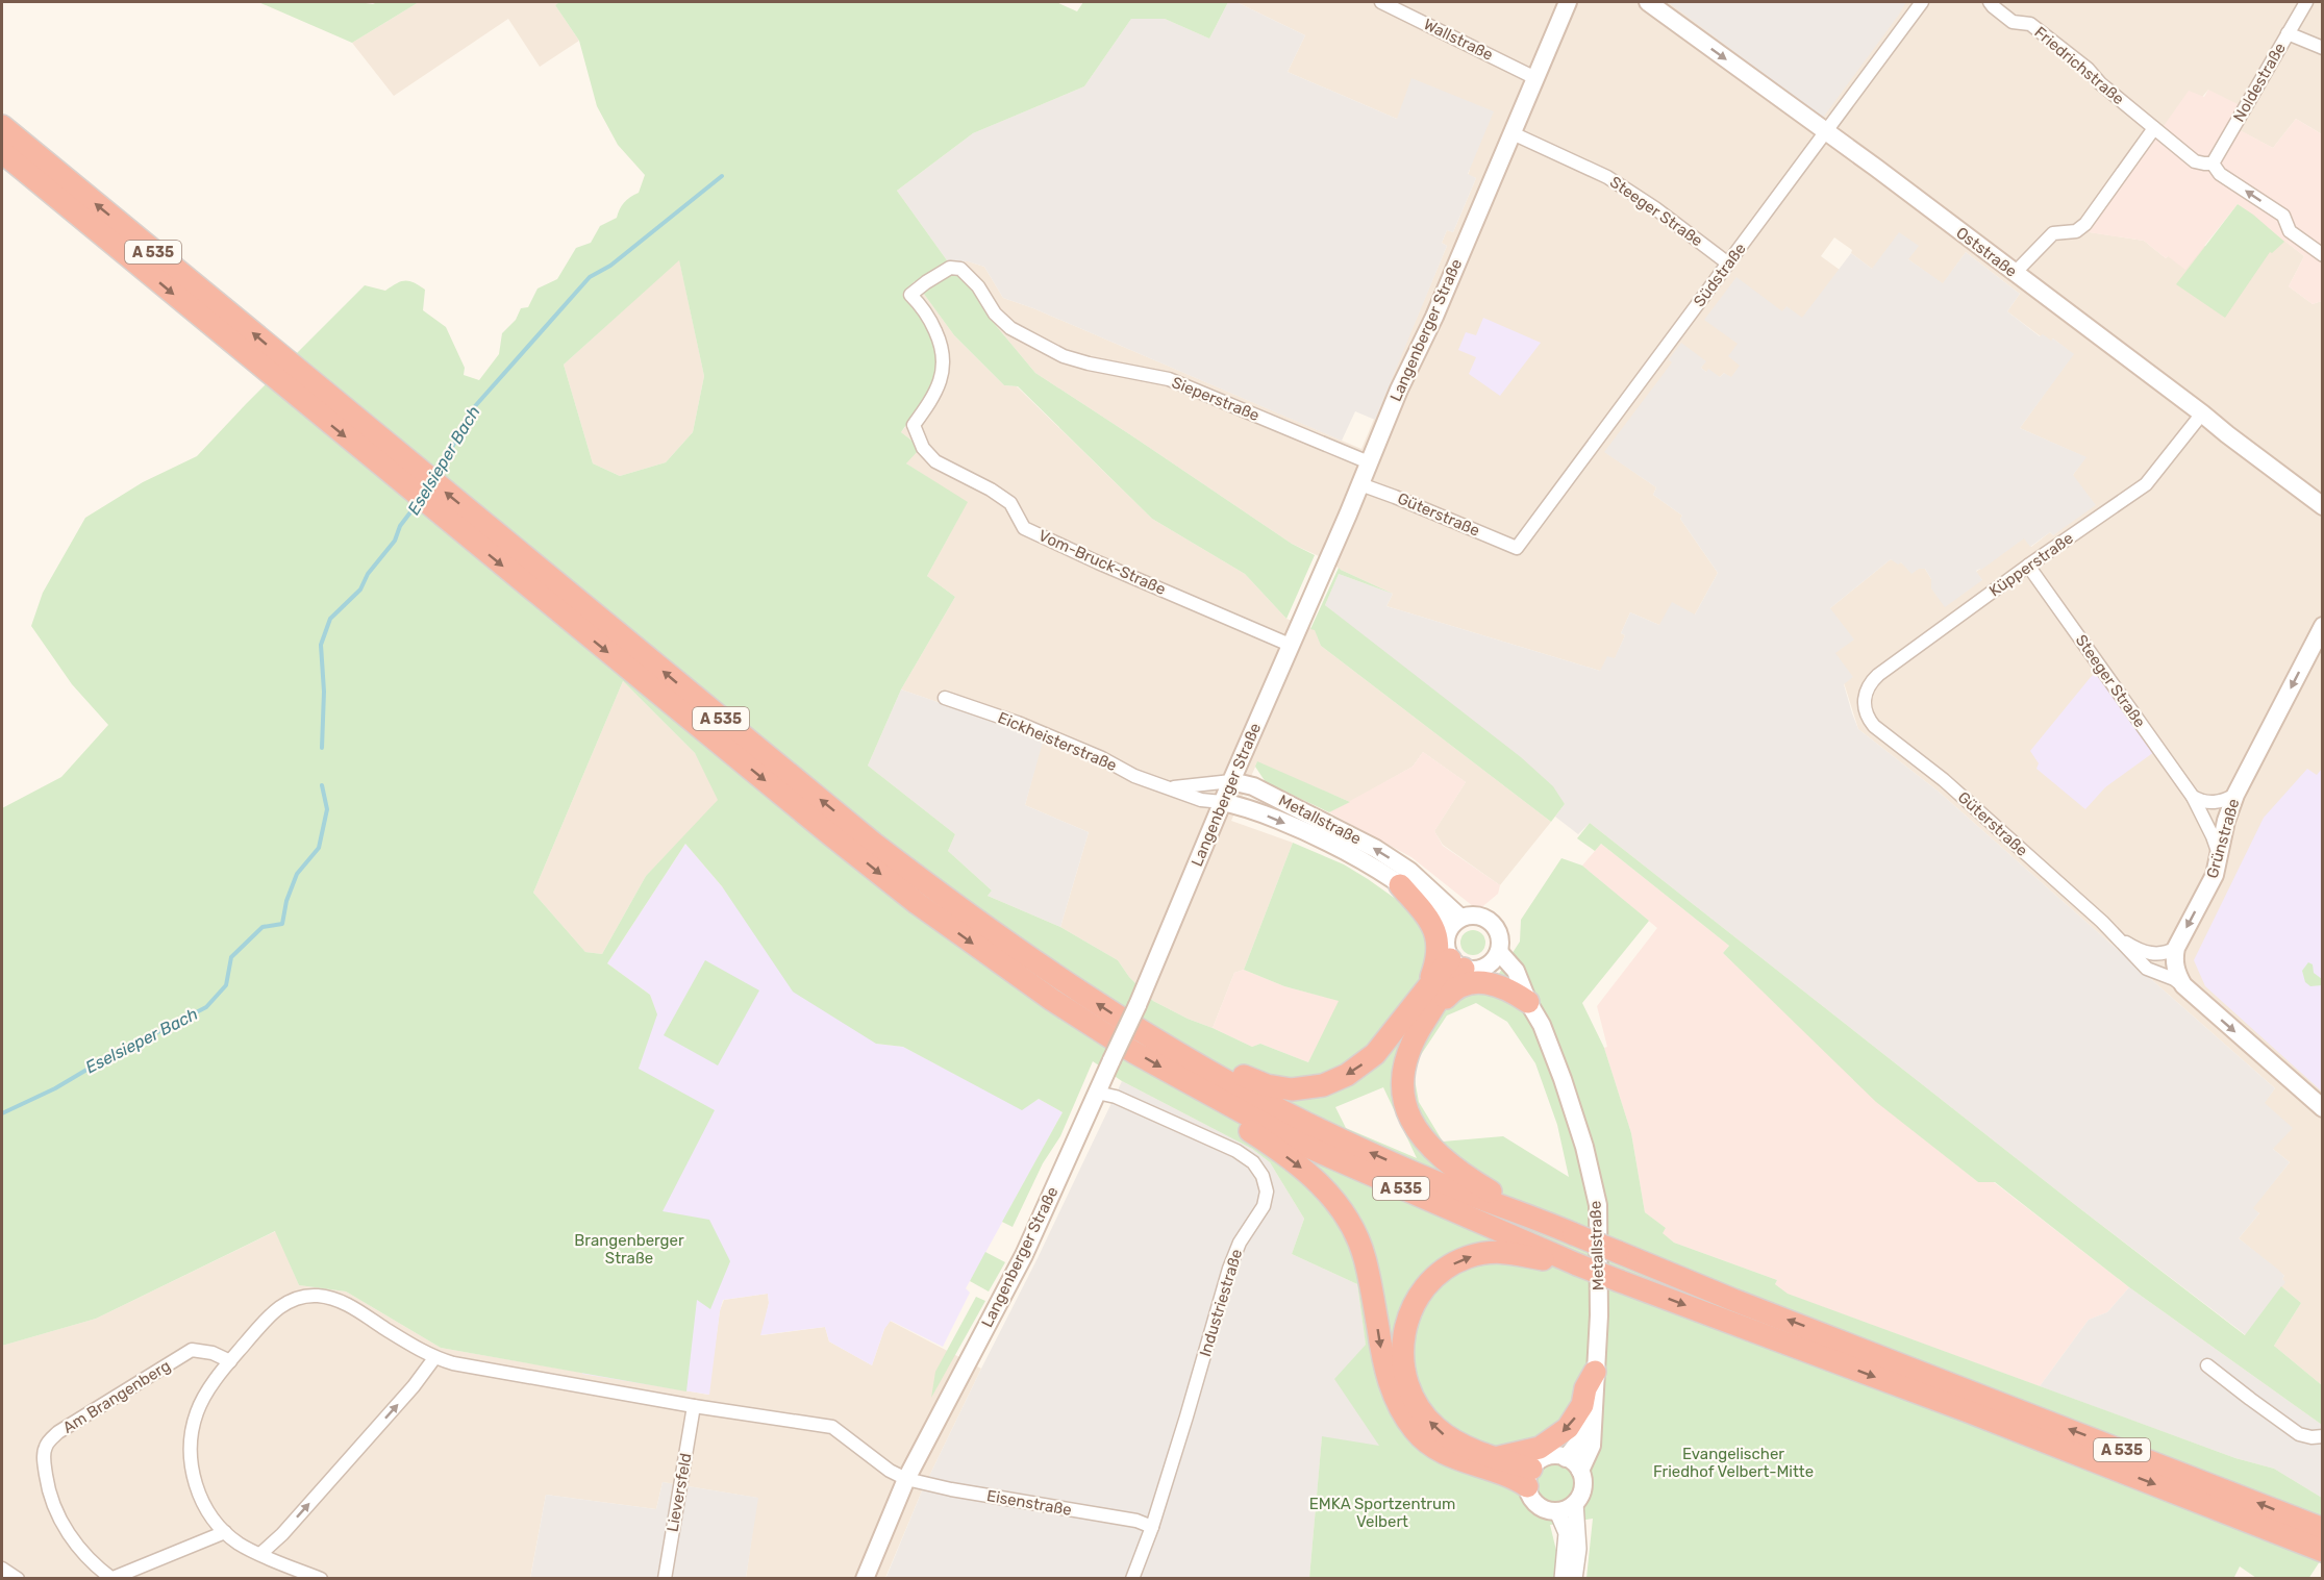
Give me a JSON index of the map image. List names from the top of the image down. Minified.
{"streets":{"highway":["A 535"],"main road":["Oststraße","Langenberger Straße","Güterstraße","Metallstraße","Grünstraße"],"street":["Wallstraße","Friedrichstraße","Noldestraße","Steeger Straße","Südstraße","Sieperstraße","Vom-Bruck-Straße","Küpperstraße","Eickheisterstraße","Industriestraße","Am Brangenberg","Lieversfeld","Eisenstraße"]},"crossings":[["Wallstraße","Langenberger Straße"],["Friedrichstraße","Noldestraße"],["Steeger Straße","Südstraße"],["Steeger Straße","Langenberger Straße"],["Steeger Straße","Küpperstraße"],["Steeger Straße","Grünstraße"],["Oststraße","Südstraße"],["Oststraße","Küpperstraße"],["Südstraße","Güterstraße"],["Langenberger Straße","Sieperstraße"],["Langenberger Straße","Güterstraße"],["Langenberger Straße","Vom-Bruck-Straße"],["Langenberger Straße","Eickheisterstraße"],["Langenberger Straße","Metallstraße"],["Langenberger Straße","Industriestraße"],["Langenberger Straße","Eisenstraße"],["Sieperstraße","Vom-Bruck-Straße"],["Güterstraße","Küpperstraße"],["Güterstraße","Grünstraße"],["Eickheisterstraße","Metallstraße"],["Industriestraße","Eisenstraße"]],"one_way":["Grünstraße"],"water":["Eselsieper Bach"],"parks":["Brangenberger Straße","Evangelischer Friedhof Velbert-Mitte","EMKA Sportzentrum Velbert"]}
